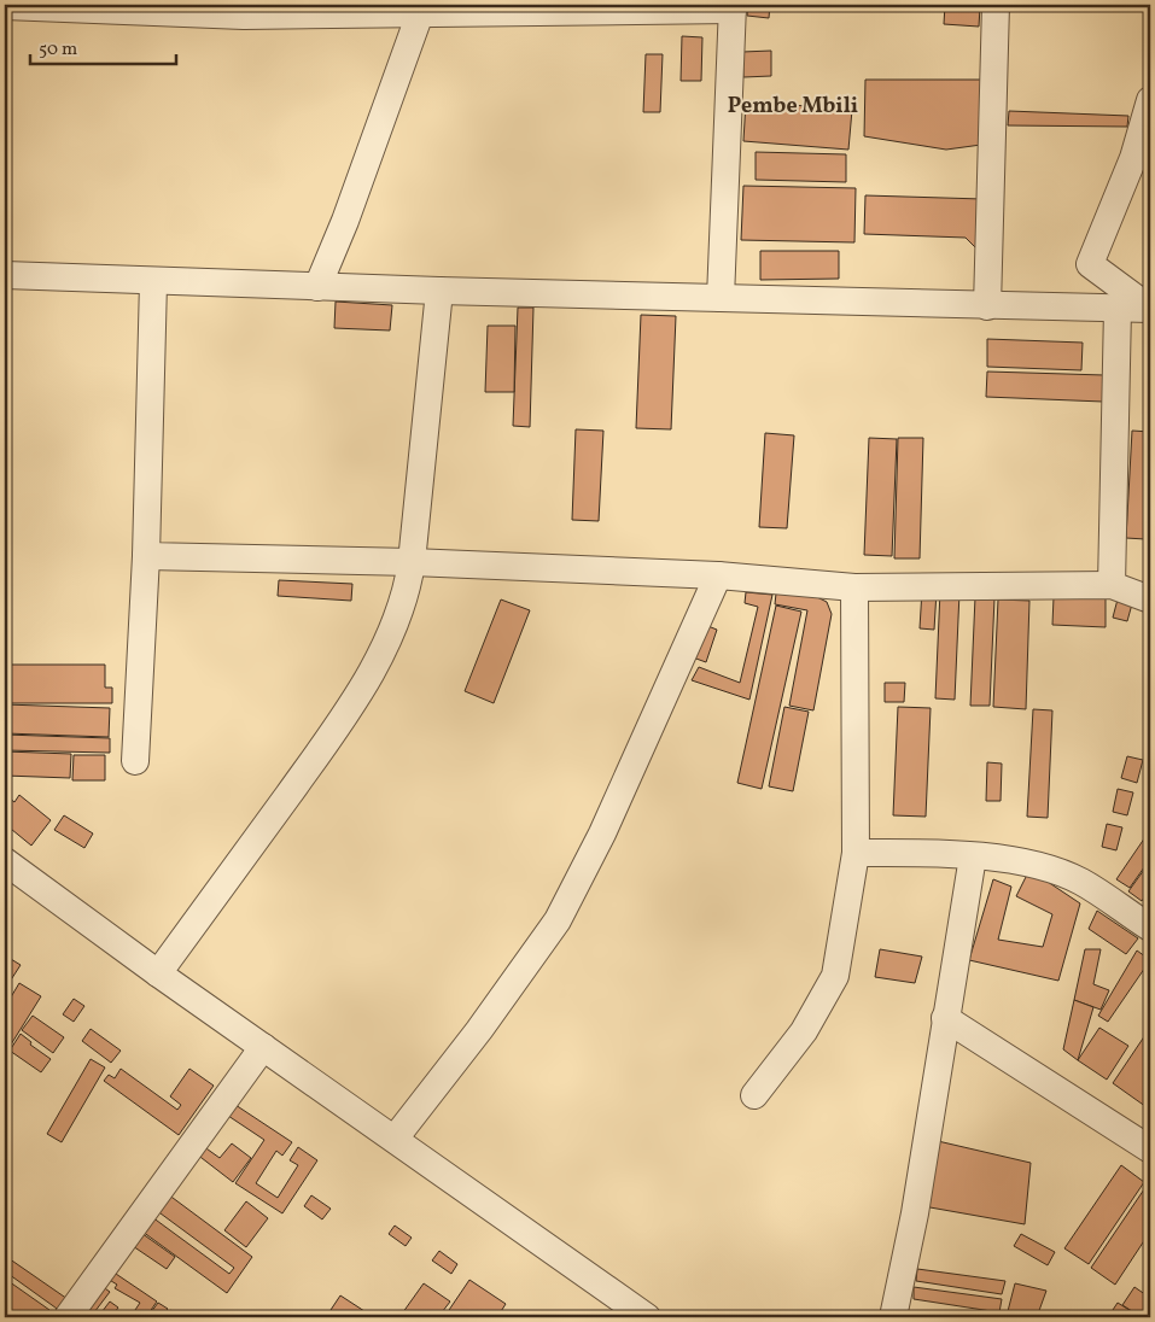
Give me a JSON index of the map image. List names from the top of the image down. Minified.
{"districts":["Pembe Mbili"],"scale_bar":"50 m"}
